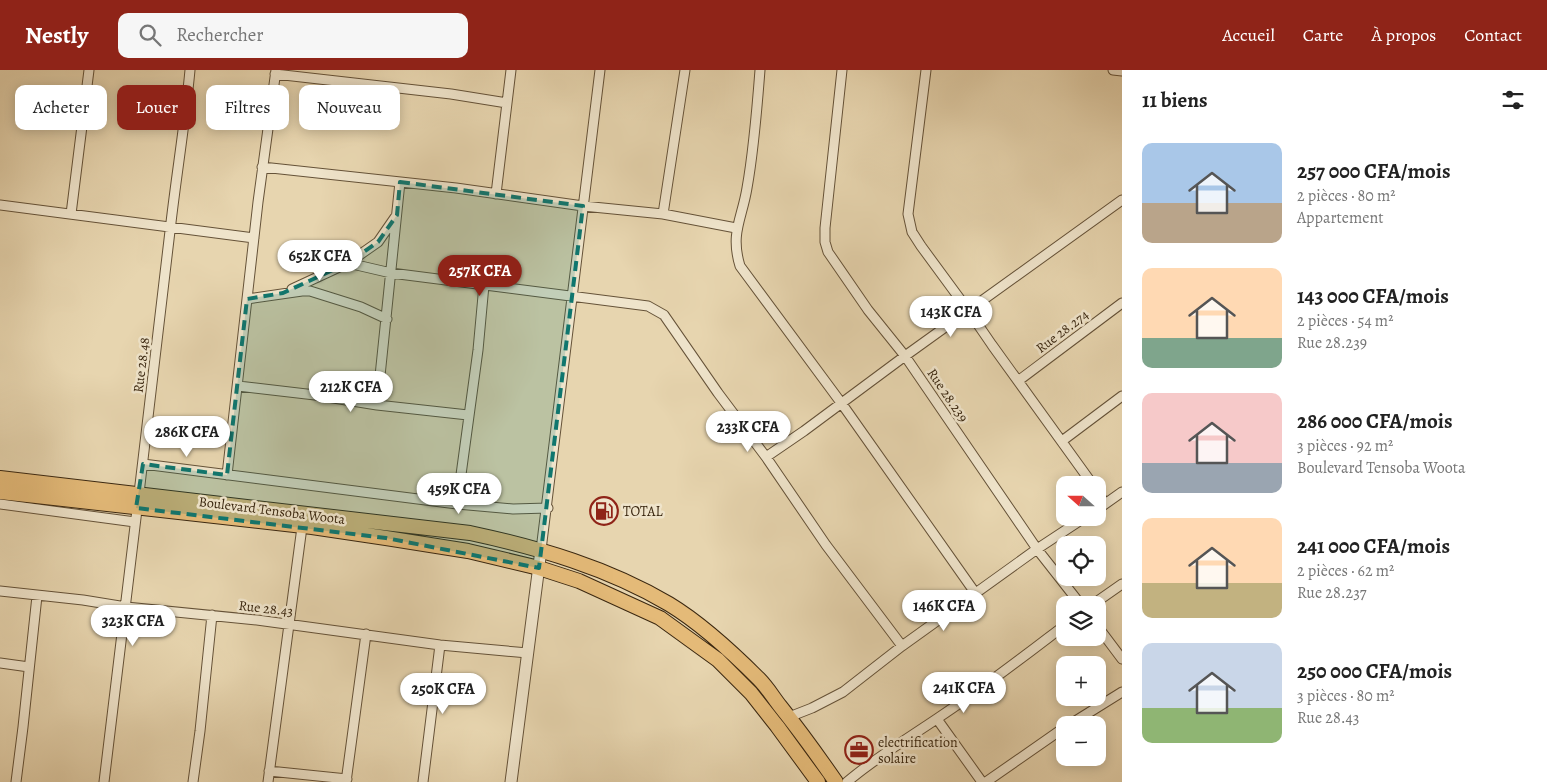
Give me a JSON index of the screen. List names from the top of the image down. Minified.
{"streets":{"main road":["Boulevard Tensoba Woota"],"street":["Rue 28.274","Rue 28.48","Rue 28.239","Rue 28.43"]},"crossings":[["Rue 28.48","Boulevard Tensoba Woota"],["Rue 28.48","Rue 28.43"]],"places":{"fuel station":["TOTAL"],"office":["electrification solaire"]},"north":"left","page":{"header":"Nestly","search":"Rechercher","nav":["Accueil","Carte","À propos","Contact"],"heading":"11 biens","chip":["Acheter","Louer","Filtres","Nouveau"],"list":[{"name":"257 000 CFA/mois","note":"2 pièces · 80 m² · Appartement"},{"name":"143 000 CFA/mois","note":"2 pièces · 54 m² · Rue 28.239"},{"name":"286 000 CFA/mois","note":"3 pièces · 92 m² · Boulevard Tensoba Woota"},{"name":"241 000 CFA/mois","note":"2 pièces · 62 m² · Rue 28.237"},{"name":"250 000 CFA/mois","note":"3 pièces · 80 m² · Rue 28.43"}],"price":["652K CFA","257K CFA","143K CFA","212K CFA","233K CFA","286K CFA","459K CFA","146K CFA","323K CFA","241K CFA","250K CFA"],"map_buttons":["+","−"]}}
